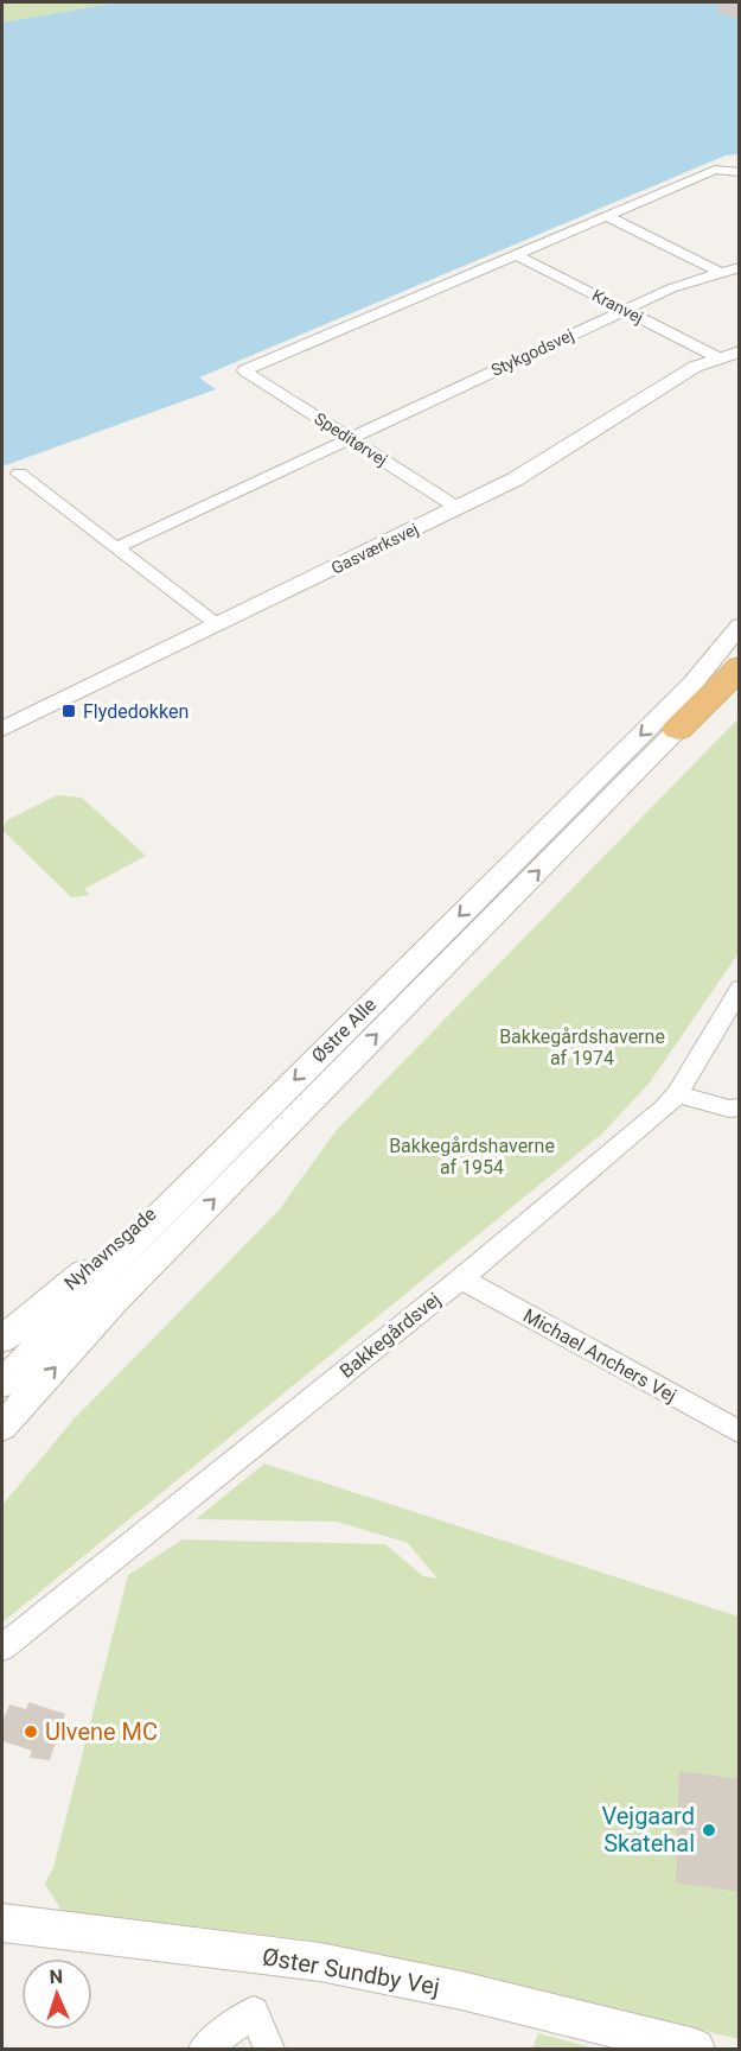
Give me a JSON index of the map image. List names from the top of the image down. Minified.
{"streets":{"street":["Kranvej","Stykgodsvej","Speditørvej","Gasværksvej","Østre Alle","Nyhavnsgade","Bakkegårdsvej","Michael Anchers Vej","Øster Sundby Vej"]},"crossings":[["Kranvej","Stykgodsvej"],["Kranvej","Speditørvej"],["Kranvej","Gasværksvej"],["Stykgodsvej","Speditørvej"],["Speditørvej","Gasværksvej"],["Østre Alle","Nyhavnsgade"],["Bakkegårdsvej","Michael Anchers Vej"]],"parks":["Bakkegårdshaverne af 1974","Bakkegårdshaverne af 1954"],"places":{"transit":["Flydedokken"],"other":["Ulvene MC","Vejgaard Skatehal"]},"north":"top"}
